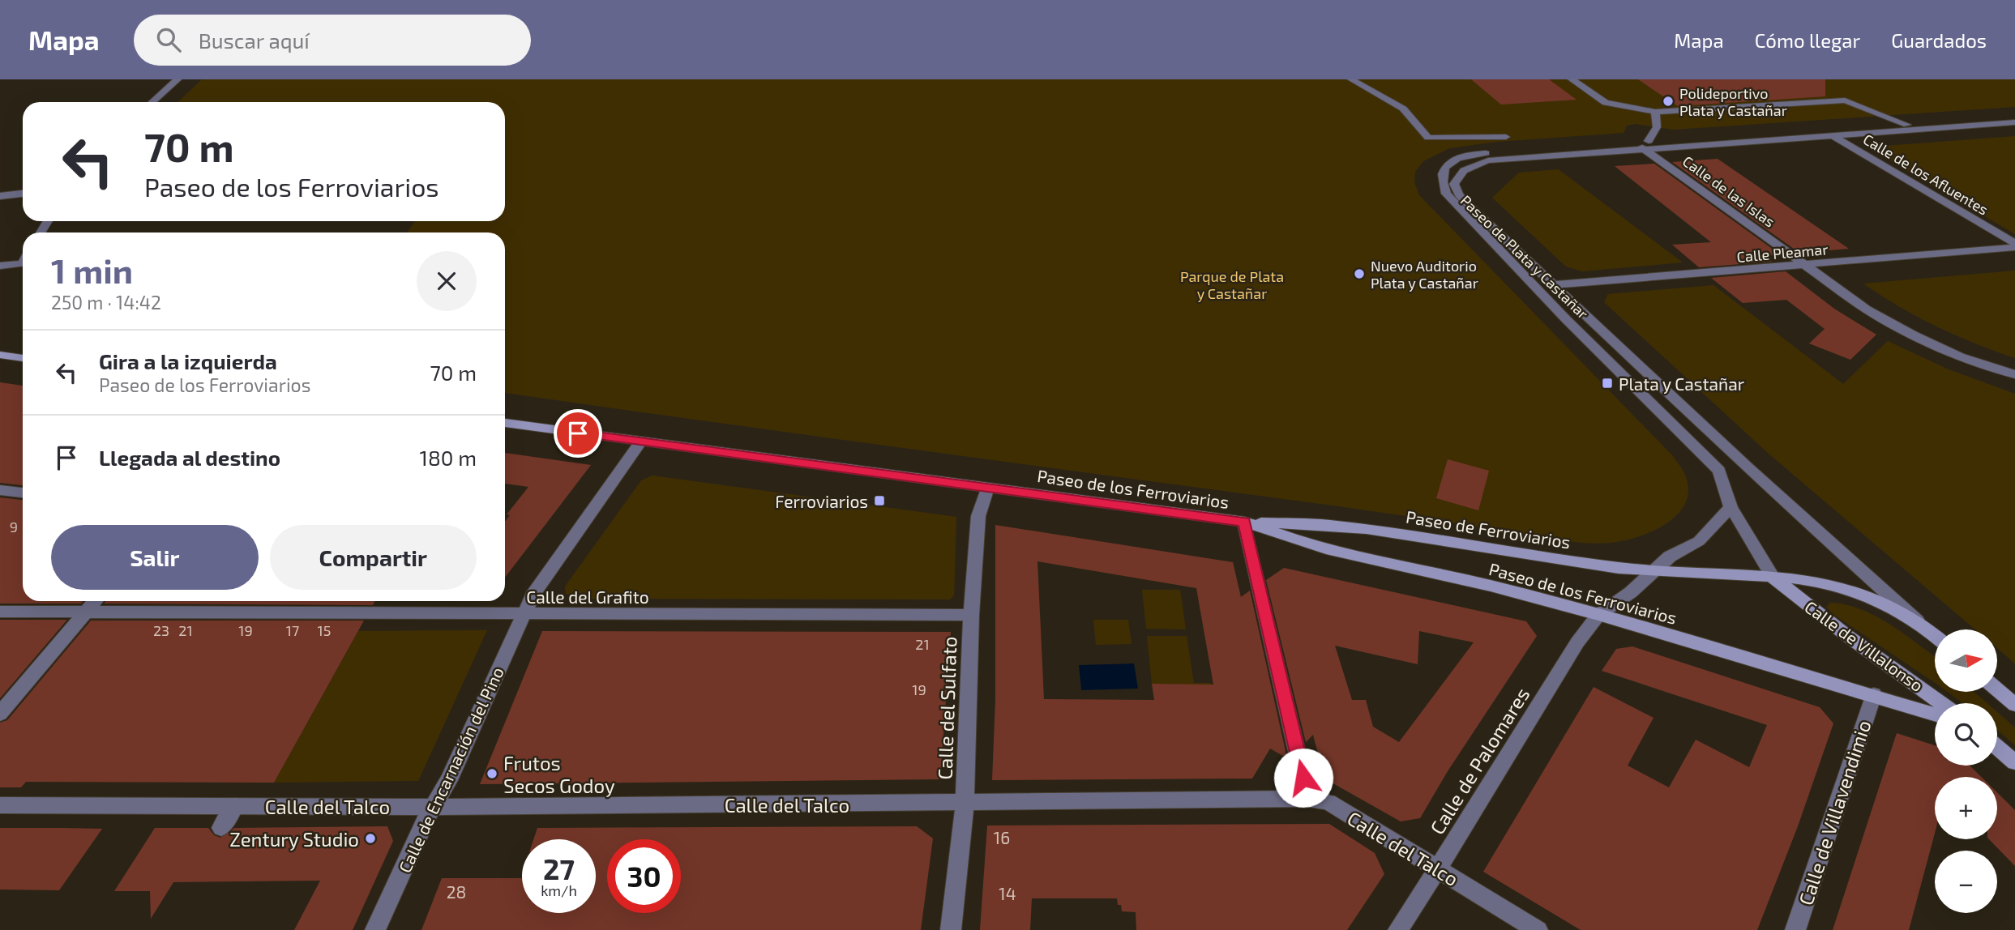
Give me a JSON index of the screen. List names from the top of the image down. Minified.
{"streets":{"main road":["Paseo de los Ferroviarios","Paseo de Ferroviarios","Calle de Villalonso"],"street":["Calle de los Afluentes","Calle de las Islas","Calle Pleamar","Paseo de Plata y Castañar","Calle del Grafito","Calle del Sulfato","Calle de Palomares","Calle de Encarnación del Pino","Calle del Talco","Calle de Villavendimio"]},"crossings":[["Calle de los Afluentes","Calle Pleamar"],["Calle de los Afluentes","Paseo de Plata y Castañar"],["Calle de las Islas","Calle Pleamar"],["Calle de las Islas","Paseo de Plata y Castañar"],["Calle Pleamar","Paseo de Plata y Castañar"],["Paseo de Plata y Castañar","Calle de Villalonso"],["Paseo de los Ferroviarios","Paseo de Ferroviarios"],["Paseo de los Ferroviarios","Calle del Sulfato"],["Paseo de los Ferroviarios","Calle de Palomares"],["Paseo de los Ferroviarios","Calle de Encarnación del Pino"],["Paseo de los Ferroviarios","Calle de Villavendimio"],["Calle del Grafito","Calle del Sulfato"],["Calle del Grafito","Calle de Encarnación del Pino"],["Calle del Sulfato","Calle del Talco"],["Calle de Palomares","Calle del Talco"],["Calle de Encarnación del Pino","Calle del Talco"]],"parks":["Parque de Plata y Castañar"],"places":{"other":["Polideportivo Plata y Castañar","Nuevo Auditorio Plata y Castañar","Frutos Secos Godoy","Zentury Studio"],"transit":["Plata y Castañar","Ferroviarios"]},"house_numbers":["9","23","21","19","17","15","21","19","16","28","14"],"north":"right","page":{"header":"Mapa","search":"Buscar aquí","nav":["Mapa","Cómo llegar","Guardados"],"turn":["70 m","Paseo de los Ferroviarios"],"heading":["1 min","250 m · 14:42"],"list":[{"name":"Gira a la izquierda","note":"Paseo de los Ferroviarios","value":"70 m"},{"name":"Llegada al destino","value":"180 m"}],"buttons":["Salir","Compartir"],"map_buttons":["+","−"],"speed":"27 km/h","limit":"30"}}
